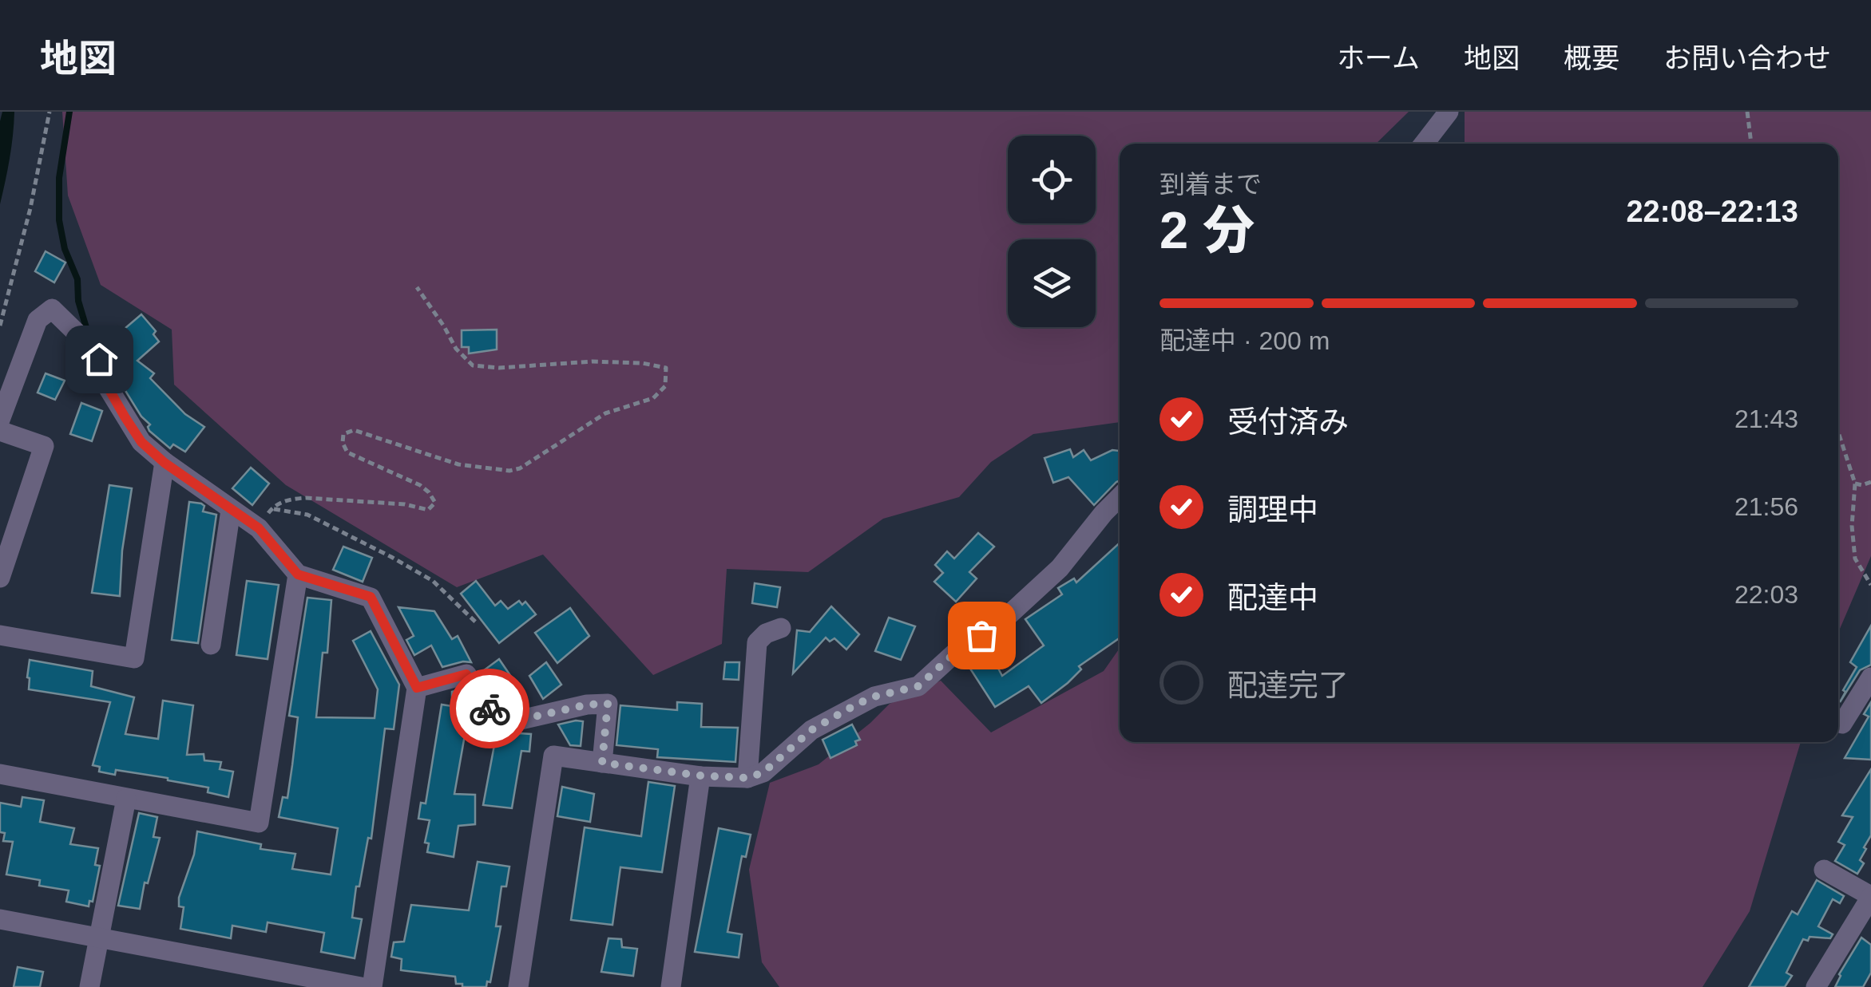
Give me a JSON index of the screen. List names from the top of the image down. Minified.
{"page":{"header":"地図","nav":["ホーム","地図","概要","お問い合わせ"],"heading":["2 分","到着まで","22:08–22:13"],"bar":"配達中 · 200 m","list":[["受付済み","21:43"],["調理中","21:56"],["配達中","22:03"],"配達完了"]}}
